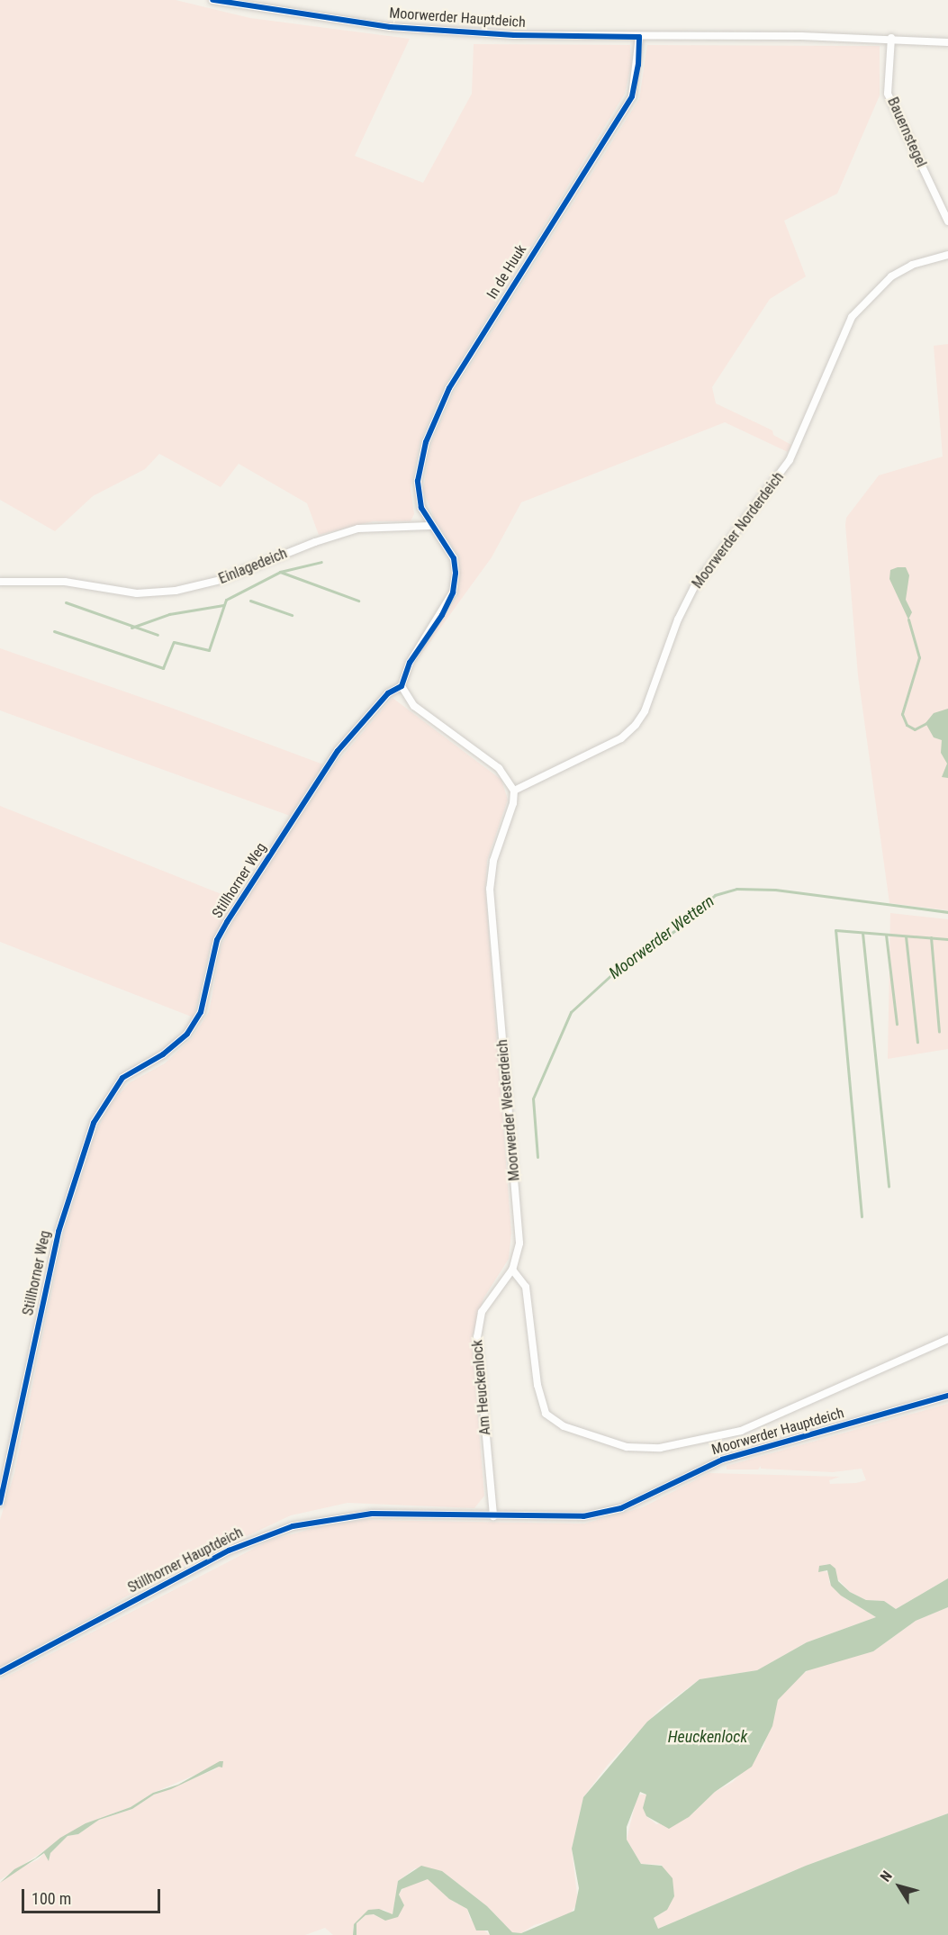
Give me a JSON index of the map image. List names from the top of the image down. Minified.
{"streets":{"street":["Moorwerder Hauptdeich","Bauernstegel","In de Huuk","Moorwerder Norderdeich","Einlagedeich","Stillhorner Weg","Moorwerder Westerdeich","Am Heuckenlock","Stillhorner Hauptdeich"]},"crossings":[["Moorwerder Hauptdeich","Bauernstegel"],["Moorwerder Hauptdeich","In de Huuk"],["Moorwerder Hauptdeich","Am Heuckenlock"],["Moorwerder Hauptdeich","Stillhorner Hauptdeich"],["In de Huuk","Einlagedeich"],["Moorwerder Norderdeich","Moorwerder Westerdeich"],["Moorwerder Westerdeich","Am Heuckenlock"],["Am Heuckenlock","Stillhorner Hauptdeich"]],"water":["Moorwerder Wettern","Heuckenlock"],"scale_bar":"100 m","north":"top left"}
